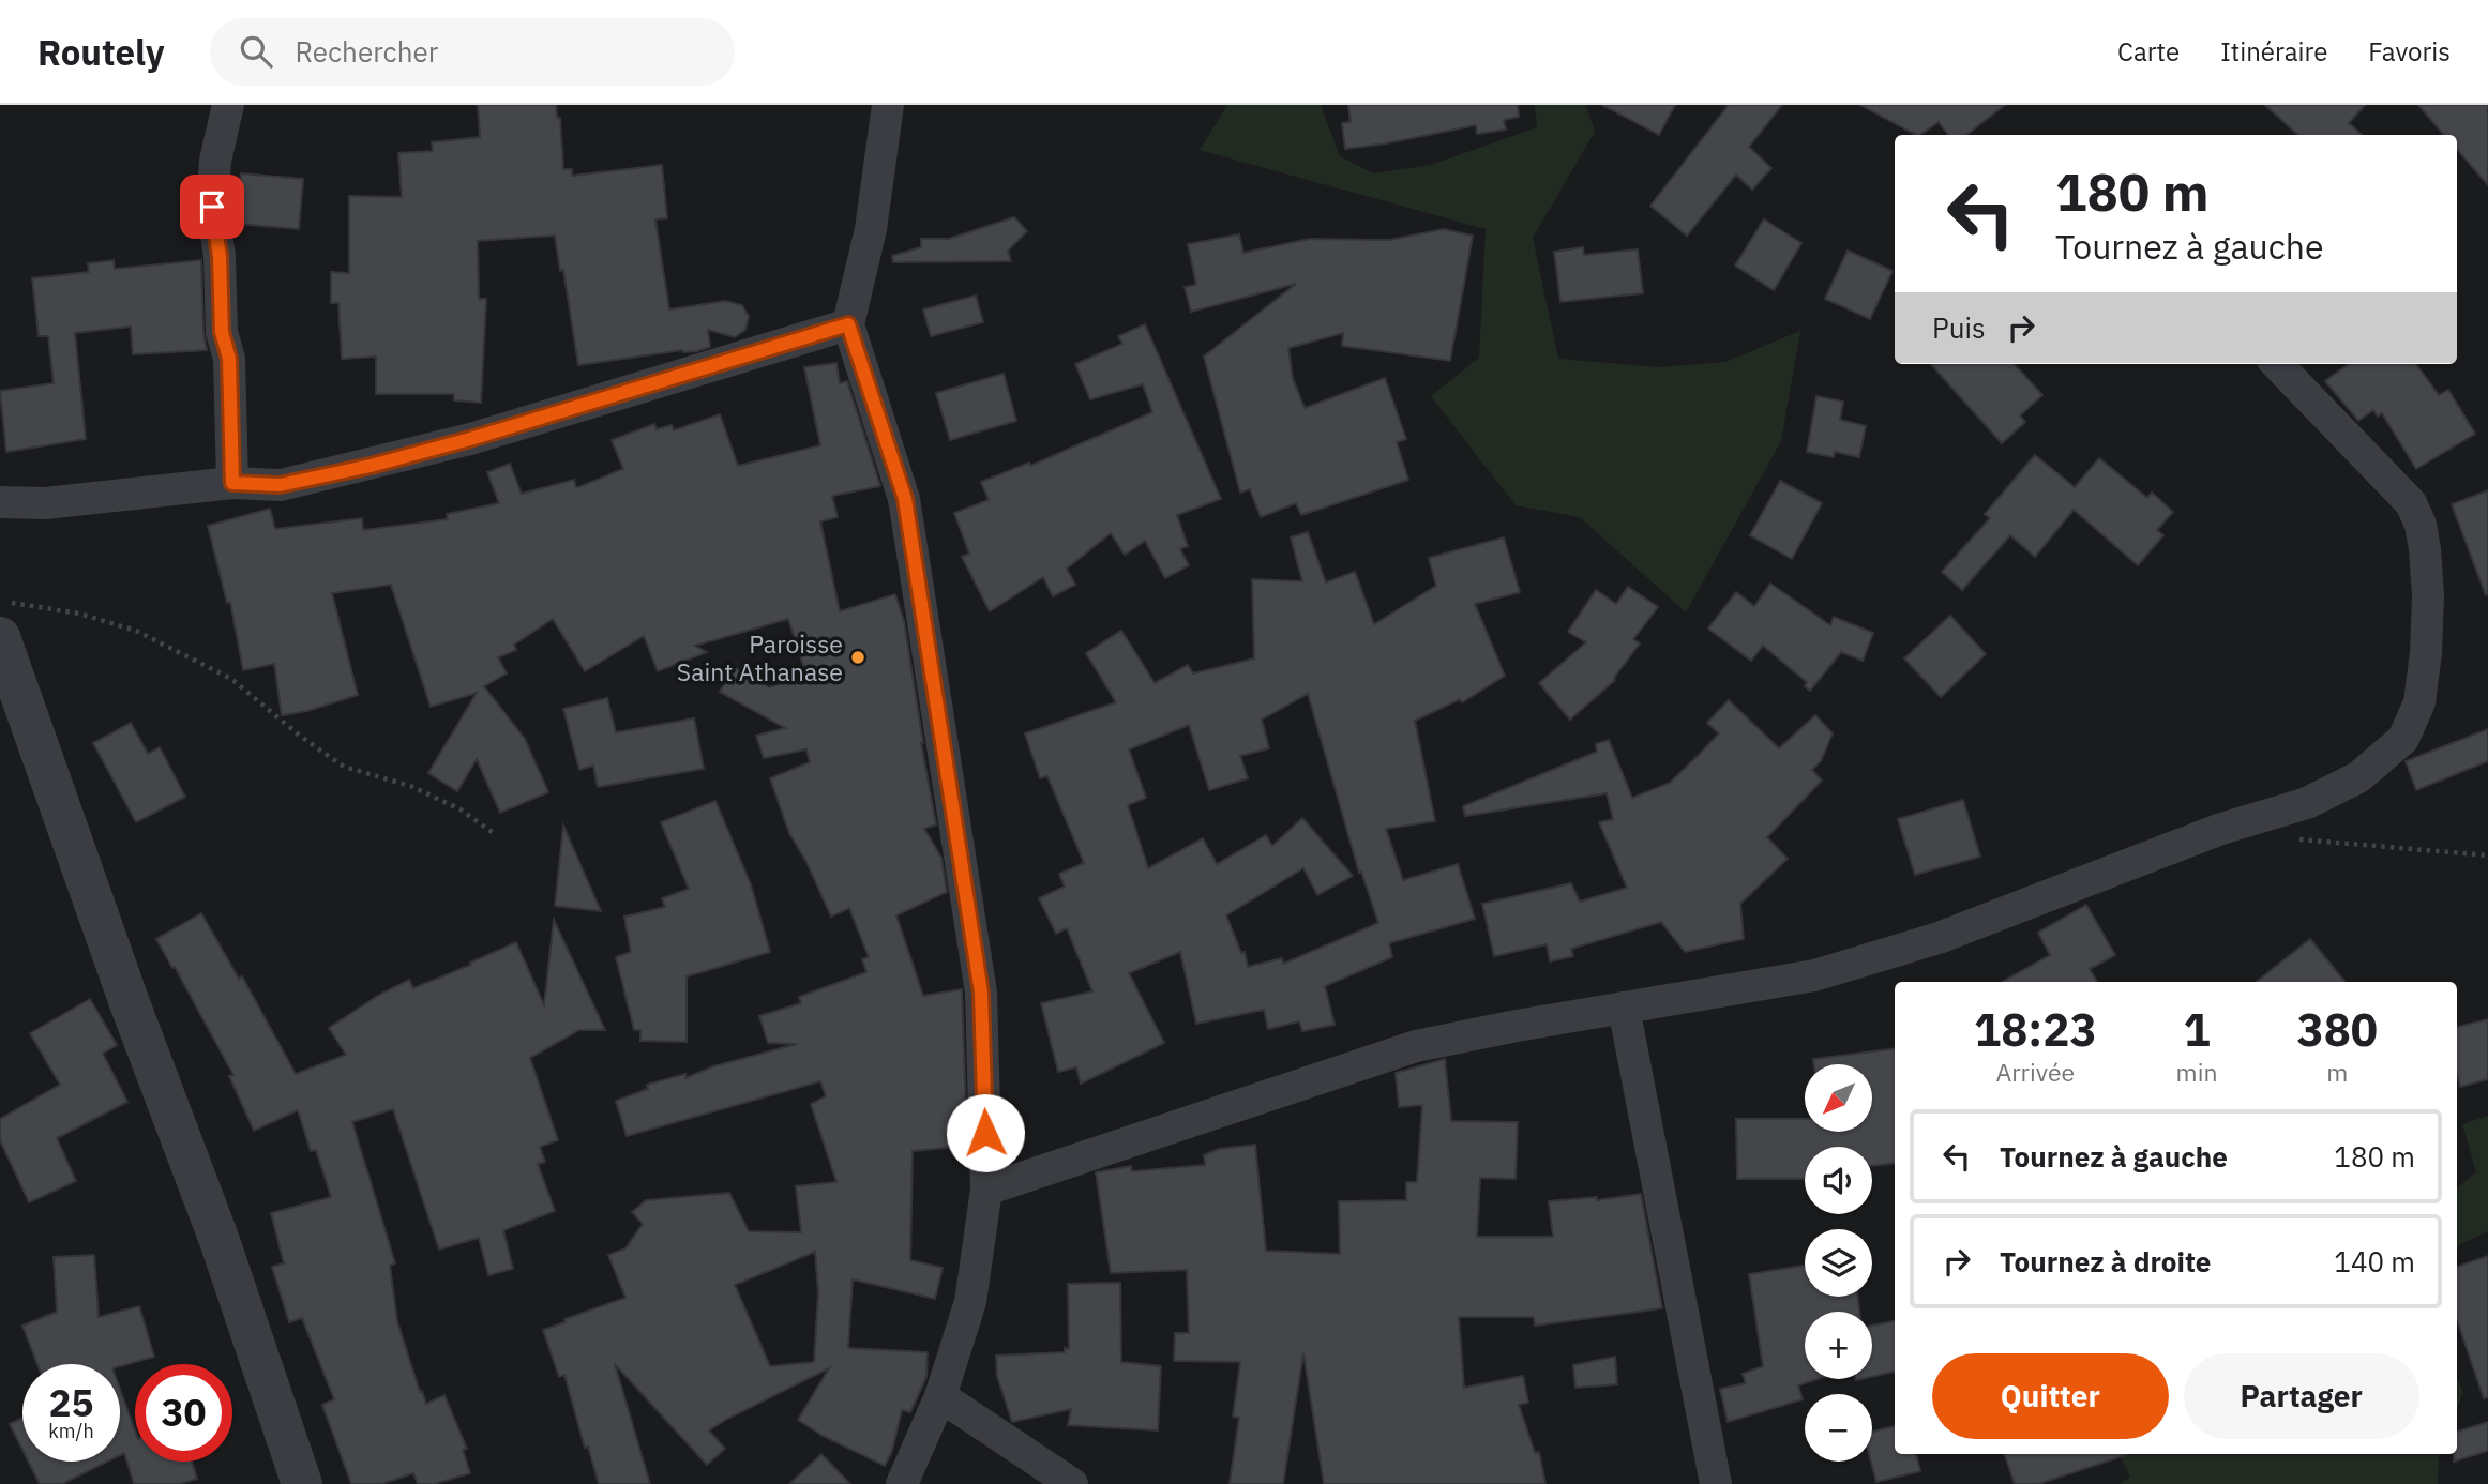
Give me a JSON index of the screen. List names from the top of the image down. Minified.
{"places":["Paroisse Saint Athanase"],"north":"bottom left","page":{"header":"Routely","search":"Rechercher","nav":["Carte","Itinéraire","Favoris"],"turn":["180 m","Tournez à gauche"],"then":"Puis","eta":["18:23","Arrivée","1","min","380","m"],"map_buttons":["+","−"],"list":[{"name":"Tournez à gauche","value":"180 m"},{"name":"Tournez à droite","value":"140 m"}],"buttons":["Quitter","Partager"],"speed":"25 km/h","limit":"30"}}
